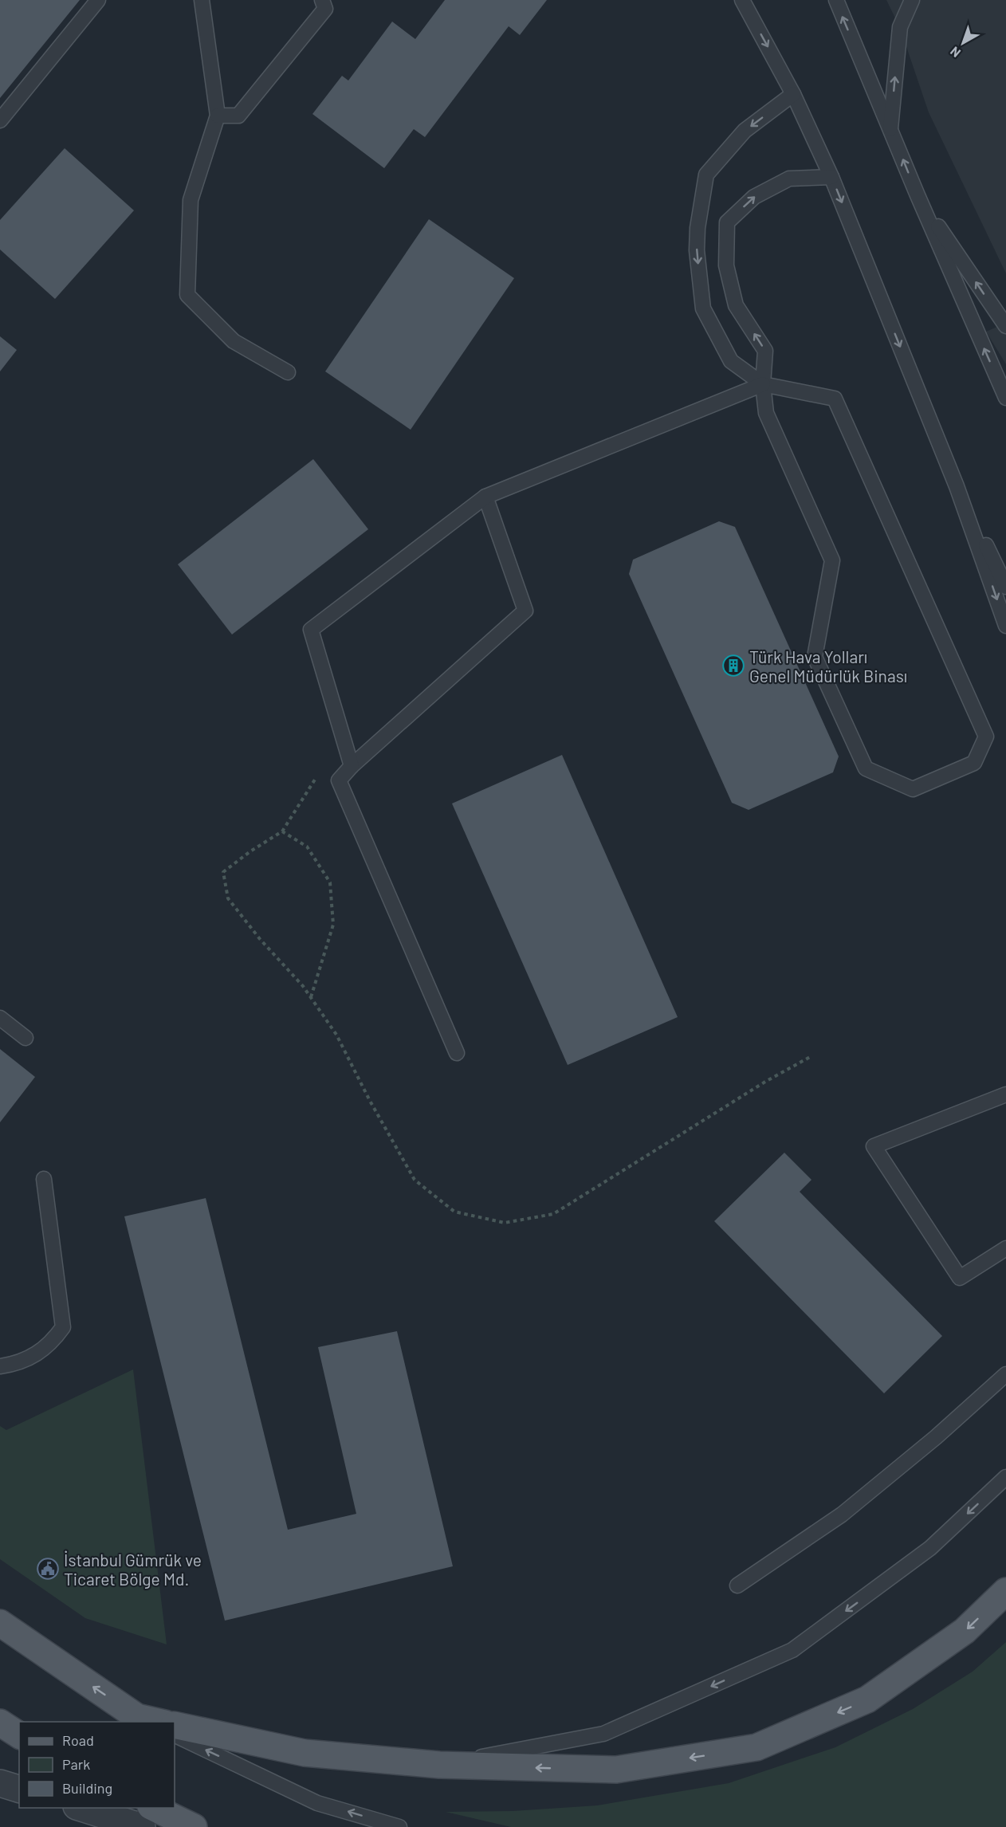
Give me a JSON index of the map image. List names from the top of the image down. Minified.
{"places":{"building":["Türk Hava Yolları Genel Müdürlük Binası"],"public building":["İstanbul Gümrük ve Ticaret Bölge Md."]},"legend":["Road","Park","Building"],"north":"bottom left"}
